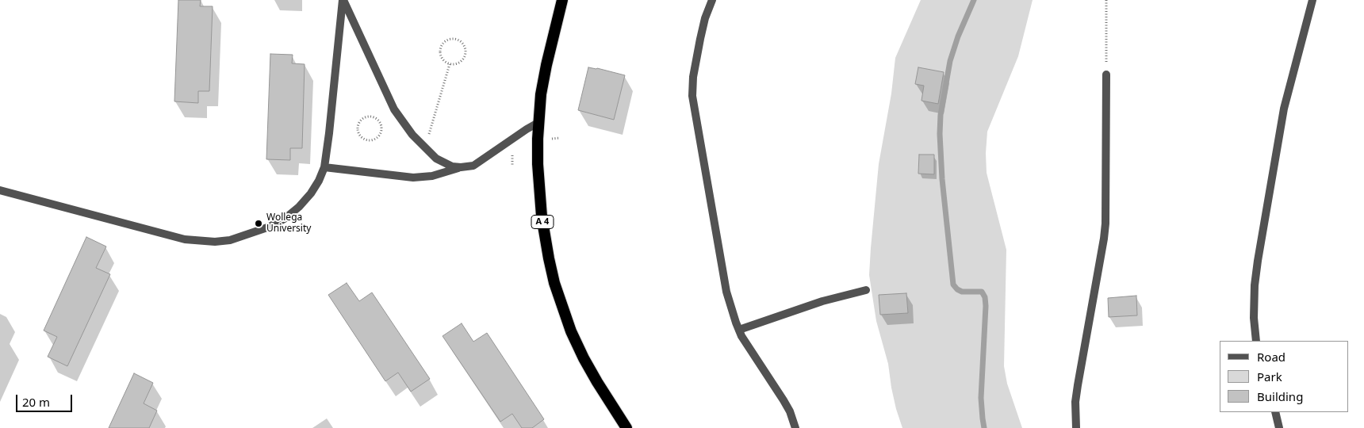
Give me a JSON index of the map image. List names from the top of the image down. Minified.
{"streets":{"highway":["A 4"]},"places":["Wollega University"],"legend":["Road","Park","Building"],"scale_bar":"20 m"}
